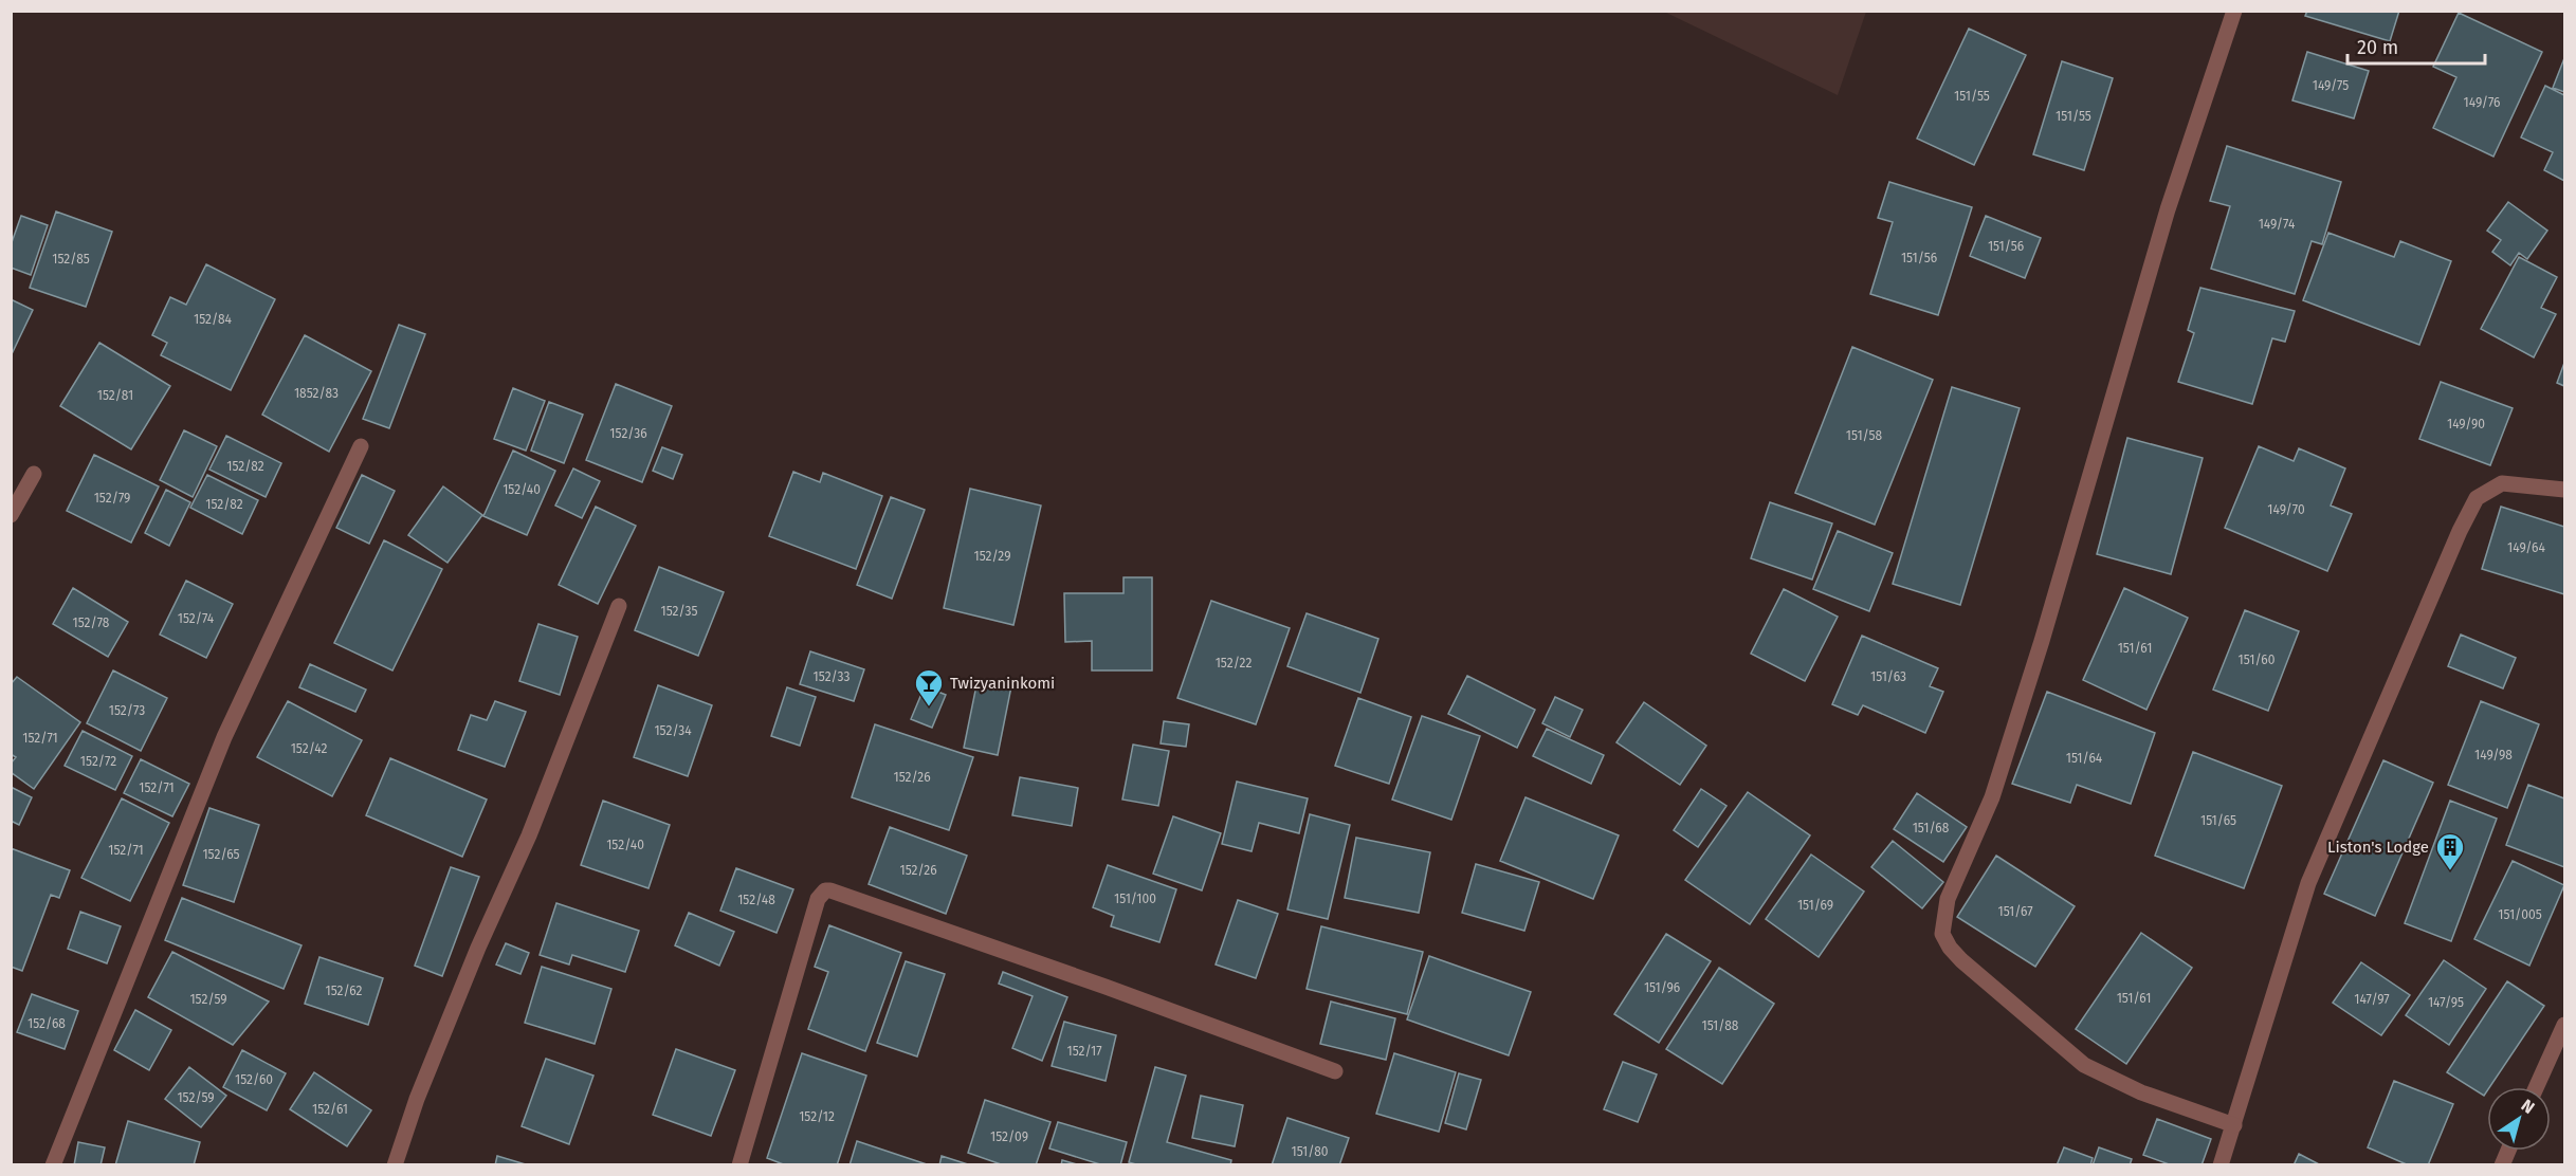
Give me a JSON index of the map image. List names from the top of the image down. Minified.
{"places":{"bar":["Twizyaninkomi"],"building":["Liston's Lodge"]},"house_numbers":["149/75","151/55","149/76","151/55","149/74","151/56","151/56","152/85","152/84","1852/83","152/81","149/90","152/36","151/58","152/82","152/40","152/79","152/82","149/70","149/64","152/29","152/35","152/74","152/78","151/61","151/60","152/22","152/33","151/63","152/73","152/34","152/71","152/42","149/98","151/64","152/72","152/26","152/71","151/65","151/68","152/40","152/71","152/65","152/26","151/100","152/48","151/69","151/67","151/005","151/96","152/62","151/61","152/59","147/97","147/95","152/68","151/88","152/17","152/60","152/59","152/61","152/12","152/09","151/80"],"scale_bar":"20 m","north":"top right"}
